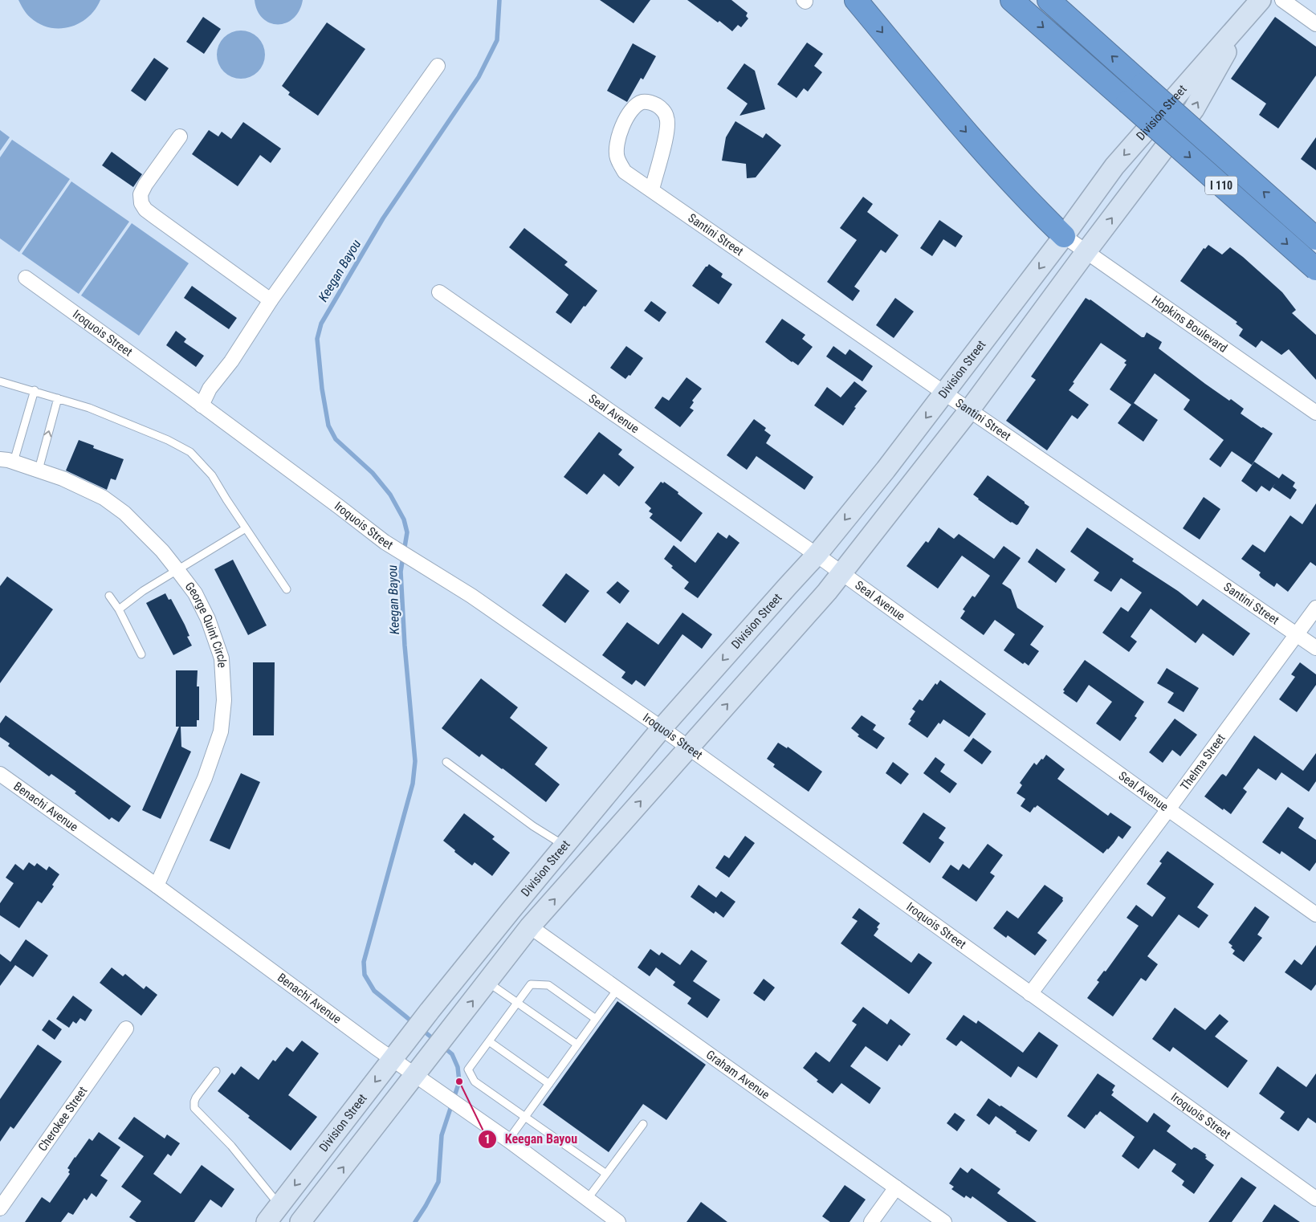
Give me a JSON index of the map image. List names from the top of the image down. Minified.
{"streets":{"highway":["I 110"],"main road":["Division Street"],"street":["Santini Street","Hopkins Boulevard","Iroquois Street","Seal Avenue","George Quint Circle","Thelma Street","Benachi Avenue","Graham Avenue","Cherokee Street"]},"crossings":[["Division Street","Santini Street"],["Division Street","Hopkins Boulevard"],["Division Street","Iroquois Street"],["Division Street","Seal Avenue"],["Division Street","Benachi Avenue"],["Division Street","Graham Avenue"],["Santini Street","Thelma Street"],["Iroquois Street","Thelma Street"],["Seal Avenue","Thelma Street"],["George Quint Circle","Benachi Avenue"]],"water":["Keegan Bayou"],"places":["Keegan Bayou"]}
